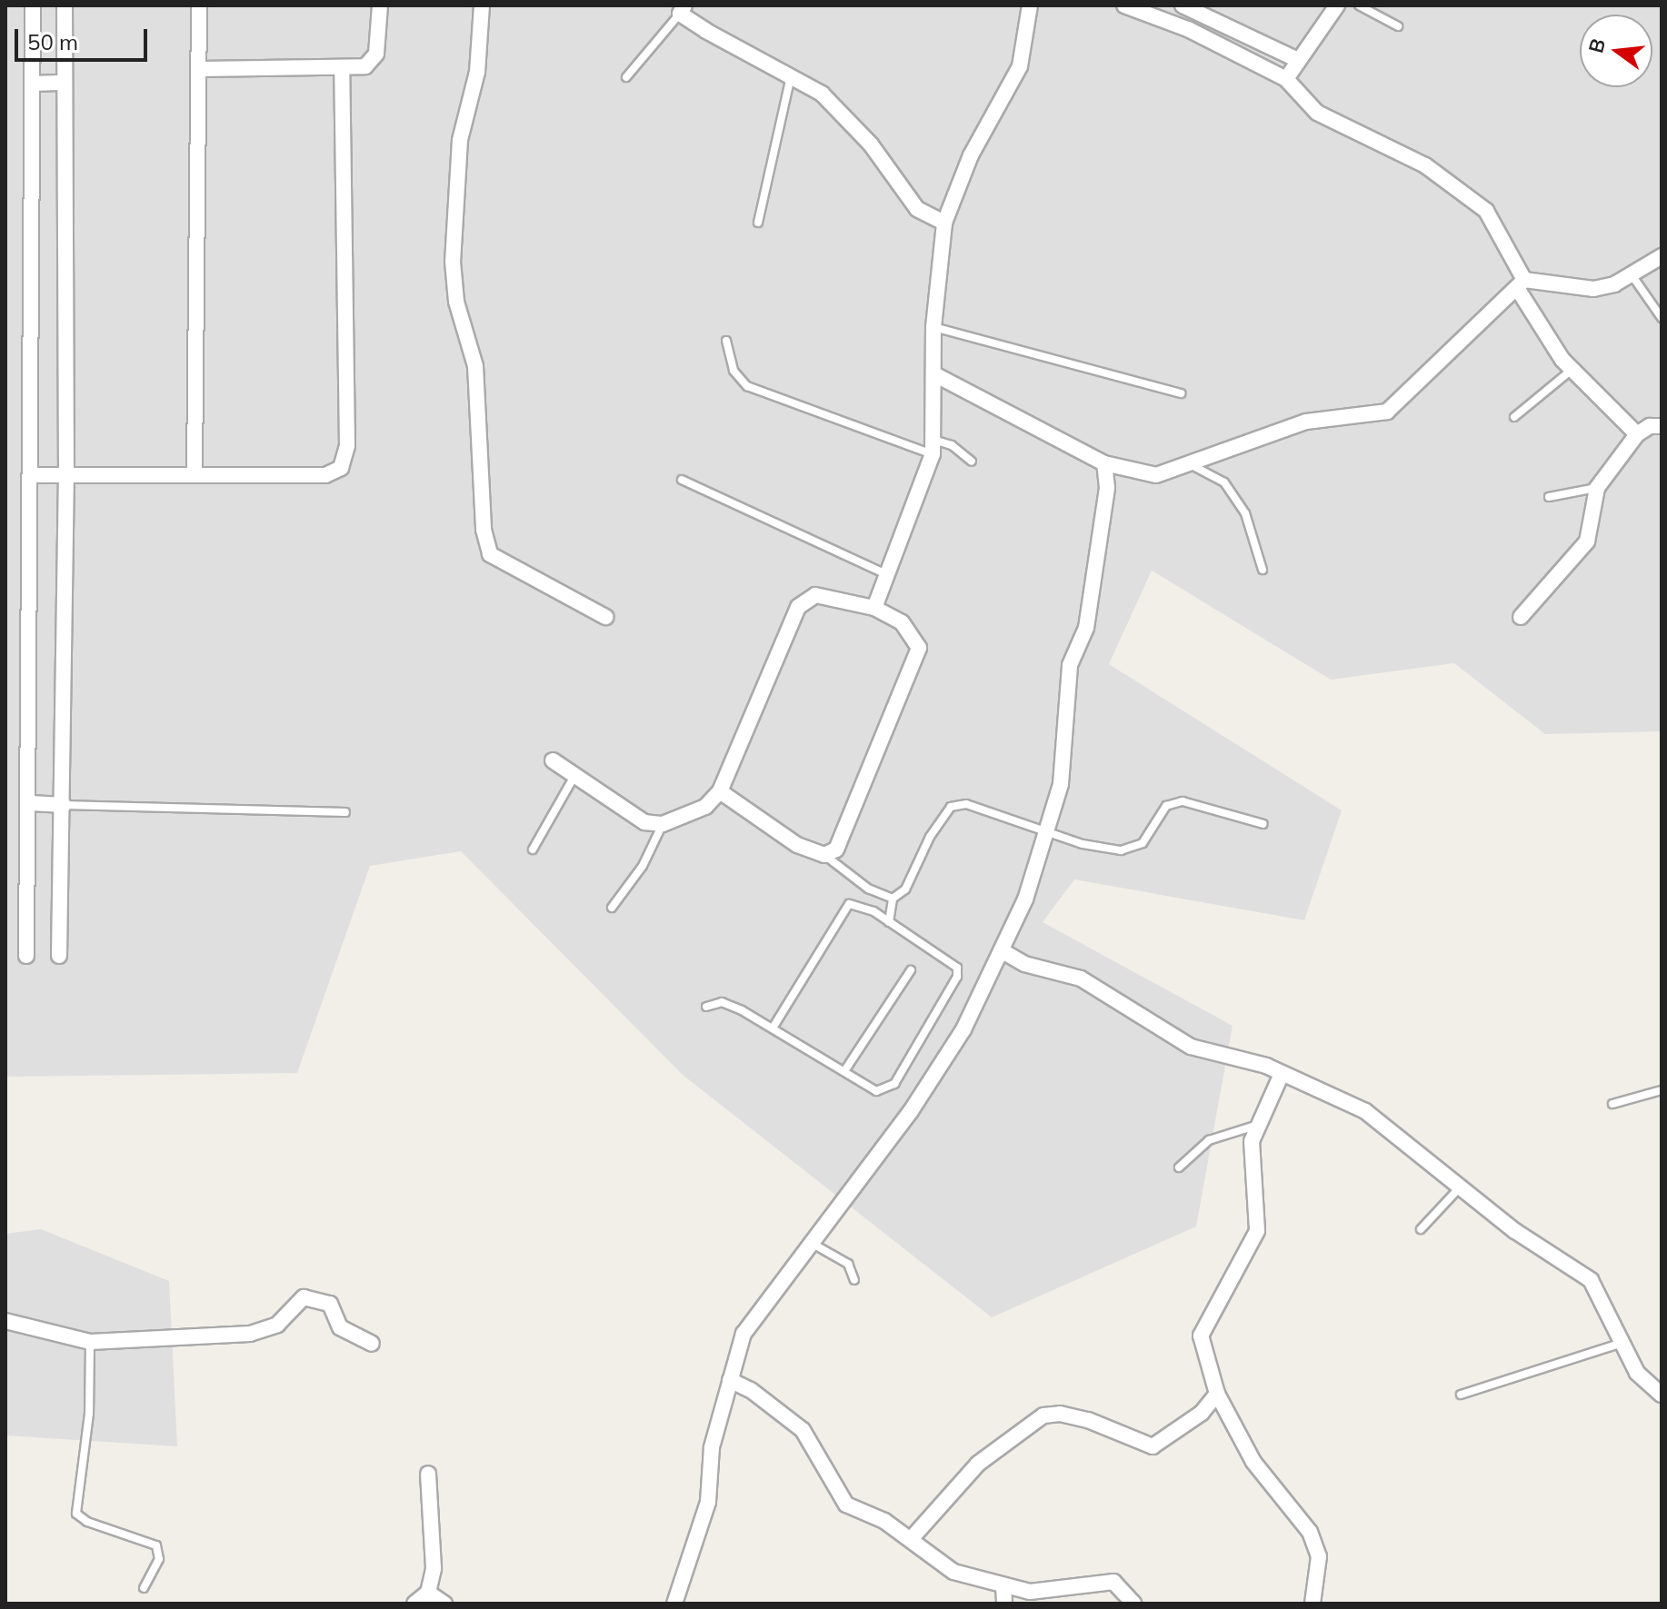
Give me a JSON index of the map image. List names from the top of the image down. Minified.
{"scale_bar":"50 m","north":"left"}
